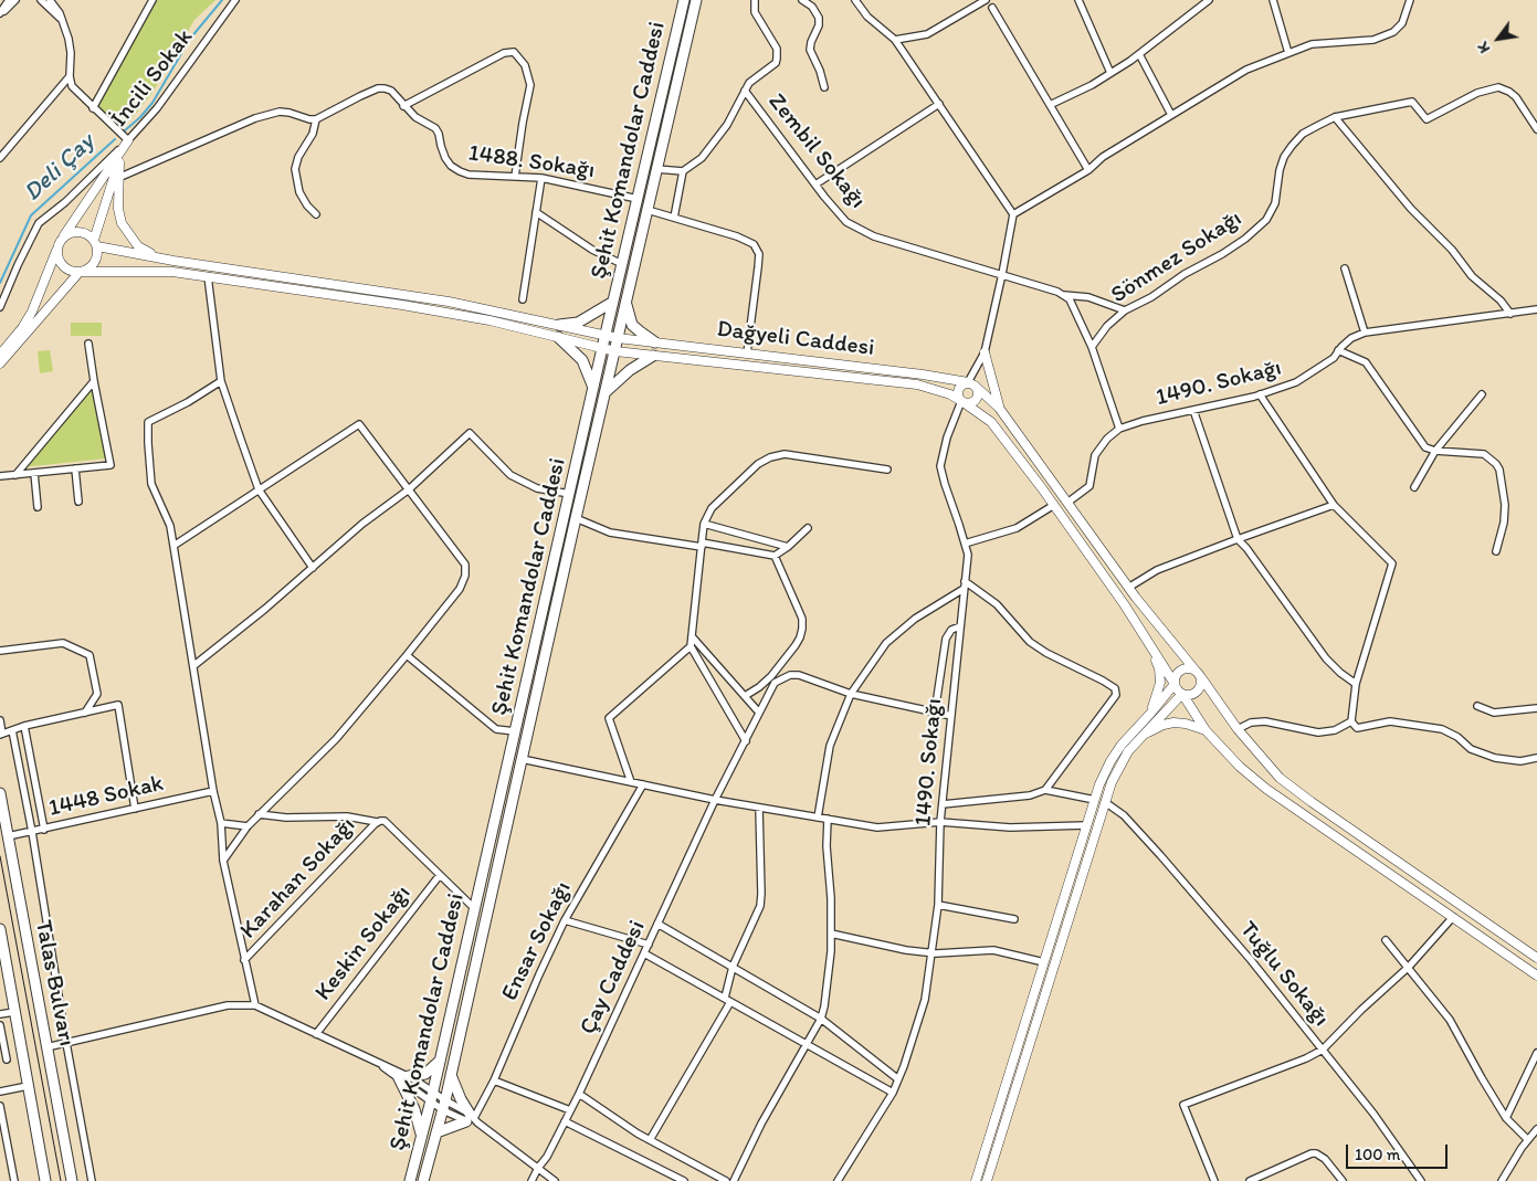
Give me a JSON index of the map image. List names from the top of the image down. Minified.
{"streets":{"main road":["Şehit Komandolar Caddesi","Talas Bulvarı"],"street":["İncili Sokak","Zembil Sokağı","1488. Sokağı","Sönmez Sokağı","Dağyeli Caddesi","1490. Sokağı","1448 Sokak","Karahan Sokağı","Ensar Sokağı","Keskin Sokağı","Tuğlu Sokağı","Çay Caddesi"]},"crossings":[["Şehit Komandolar Caddesi","1488. Sokağı"],["Şehit Komandolar Caddesi","Dağyeli Caddesi"],["Şehit Komandolar Caddesi","Karahan Sokağı"],["Zembil Sokağı","Sönmez Sokağı"],["Dağyeli Caddesi","1490. Sokağı"],["1490. Sokağı","Çay Caddesi"],["1448 Sokak","Talas Bulvarı"],["Karahan Sokağı","Keskin Sokağı"]],"water":["Deli Çay"],"scale_bar":"100 m","north":"bottom left"}
